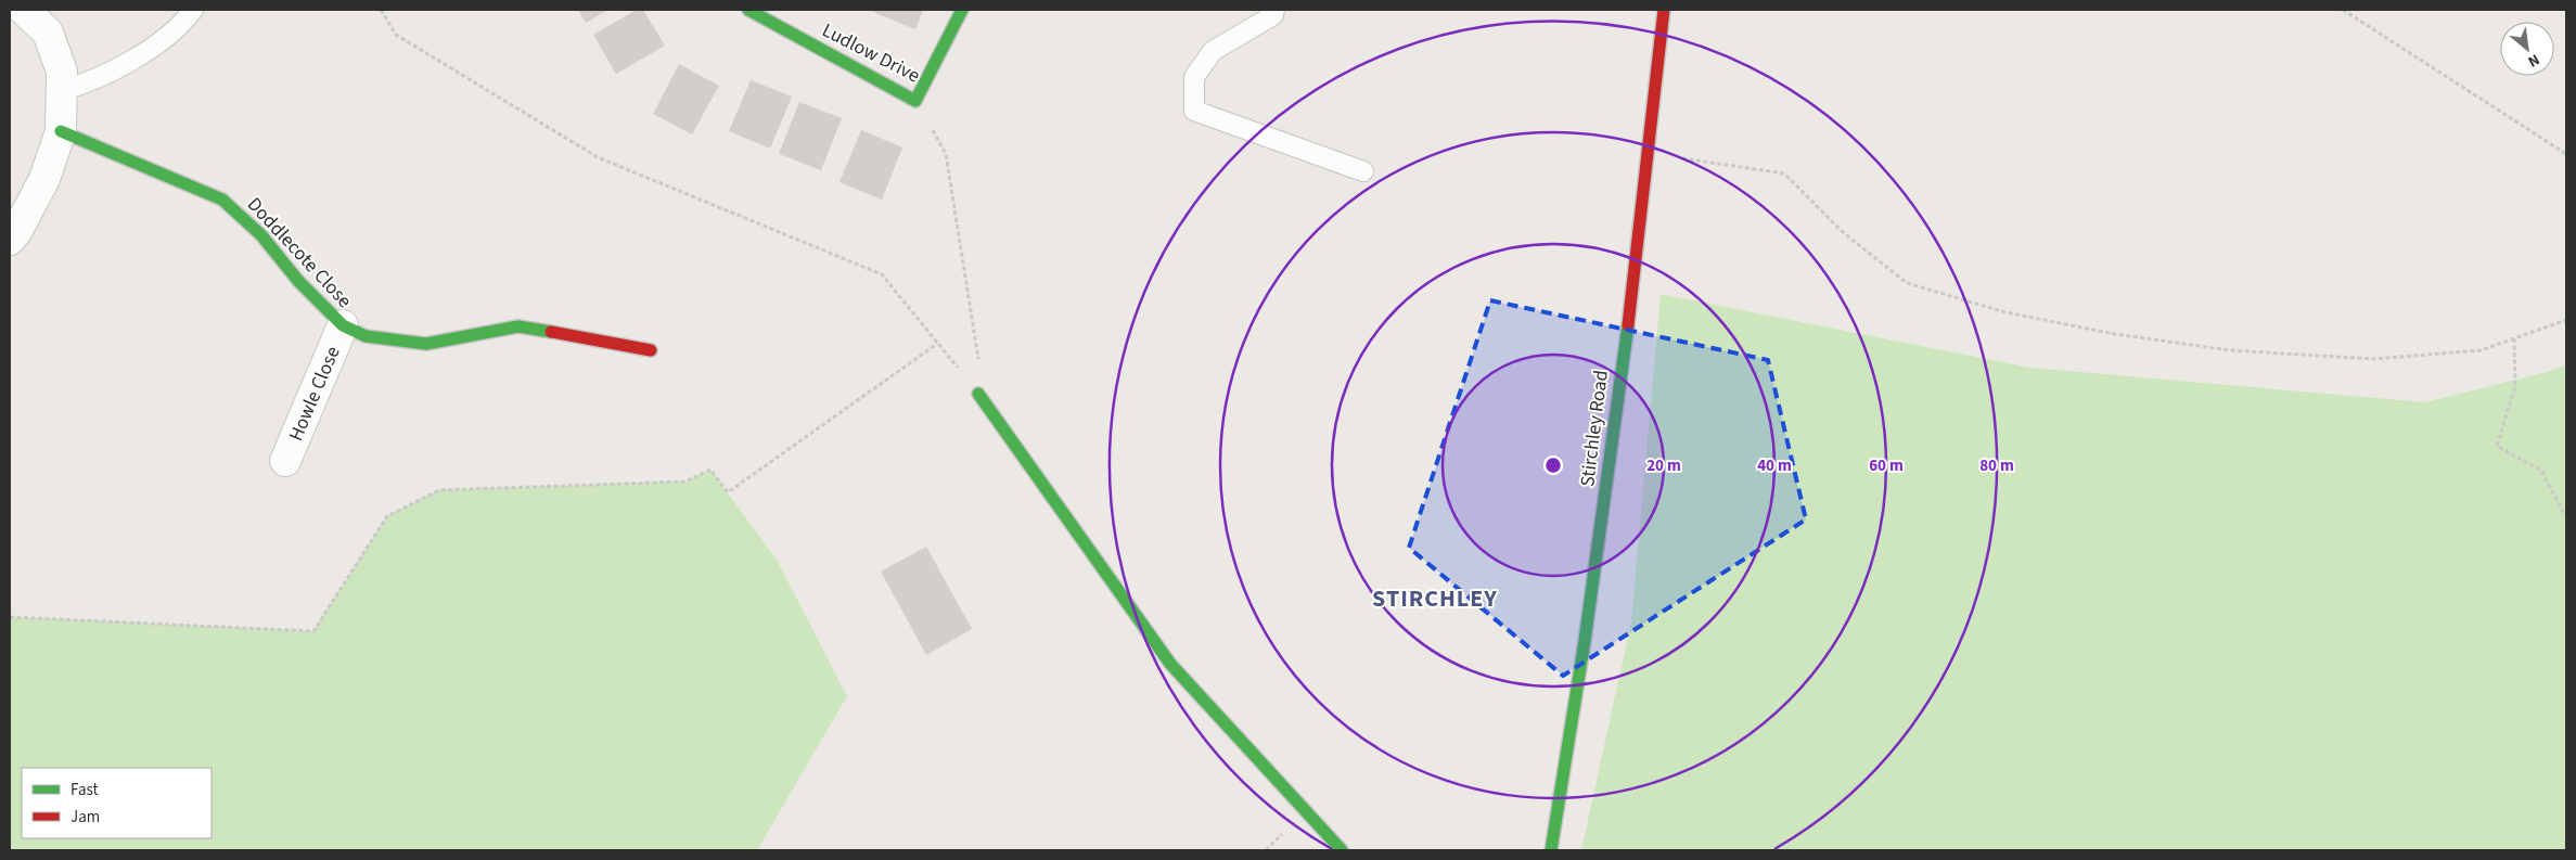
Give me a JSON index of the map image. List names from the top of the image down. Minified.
{"streets":{"street":["Ludlow Drive","Doddlecote Close","Howle Close","Stirchley Road"]},"crossings":[["Doddlecote Close","Howle Close"]],"districts":["STIRCHLEY"],"legend":["Fast","Jam"],"north":"bottom right","rings":["20 m","40 m","60 m","80 m"]}
